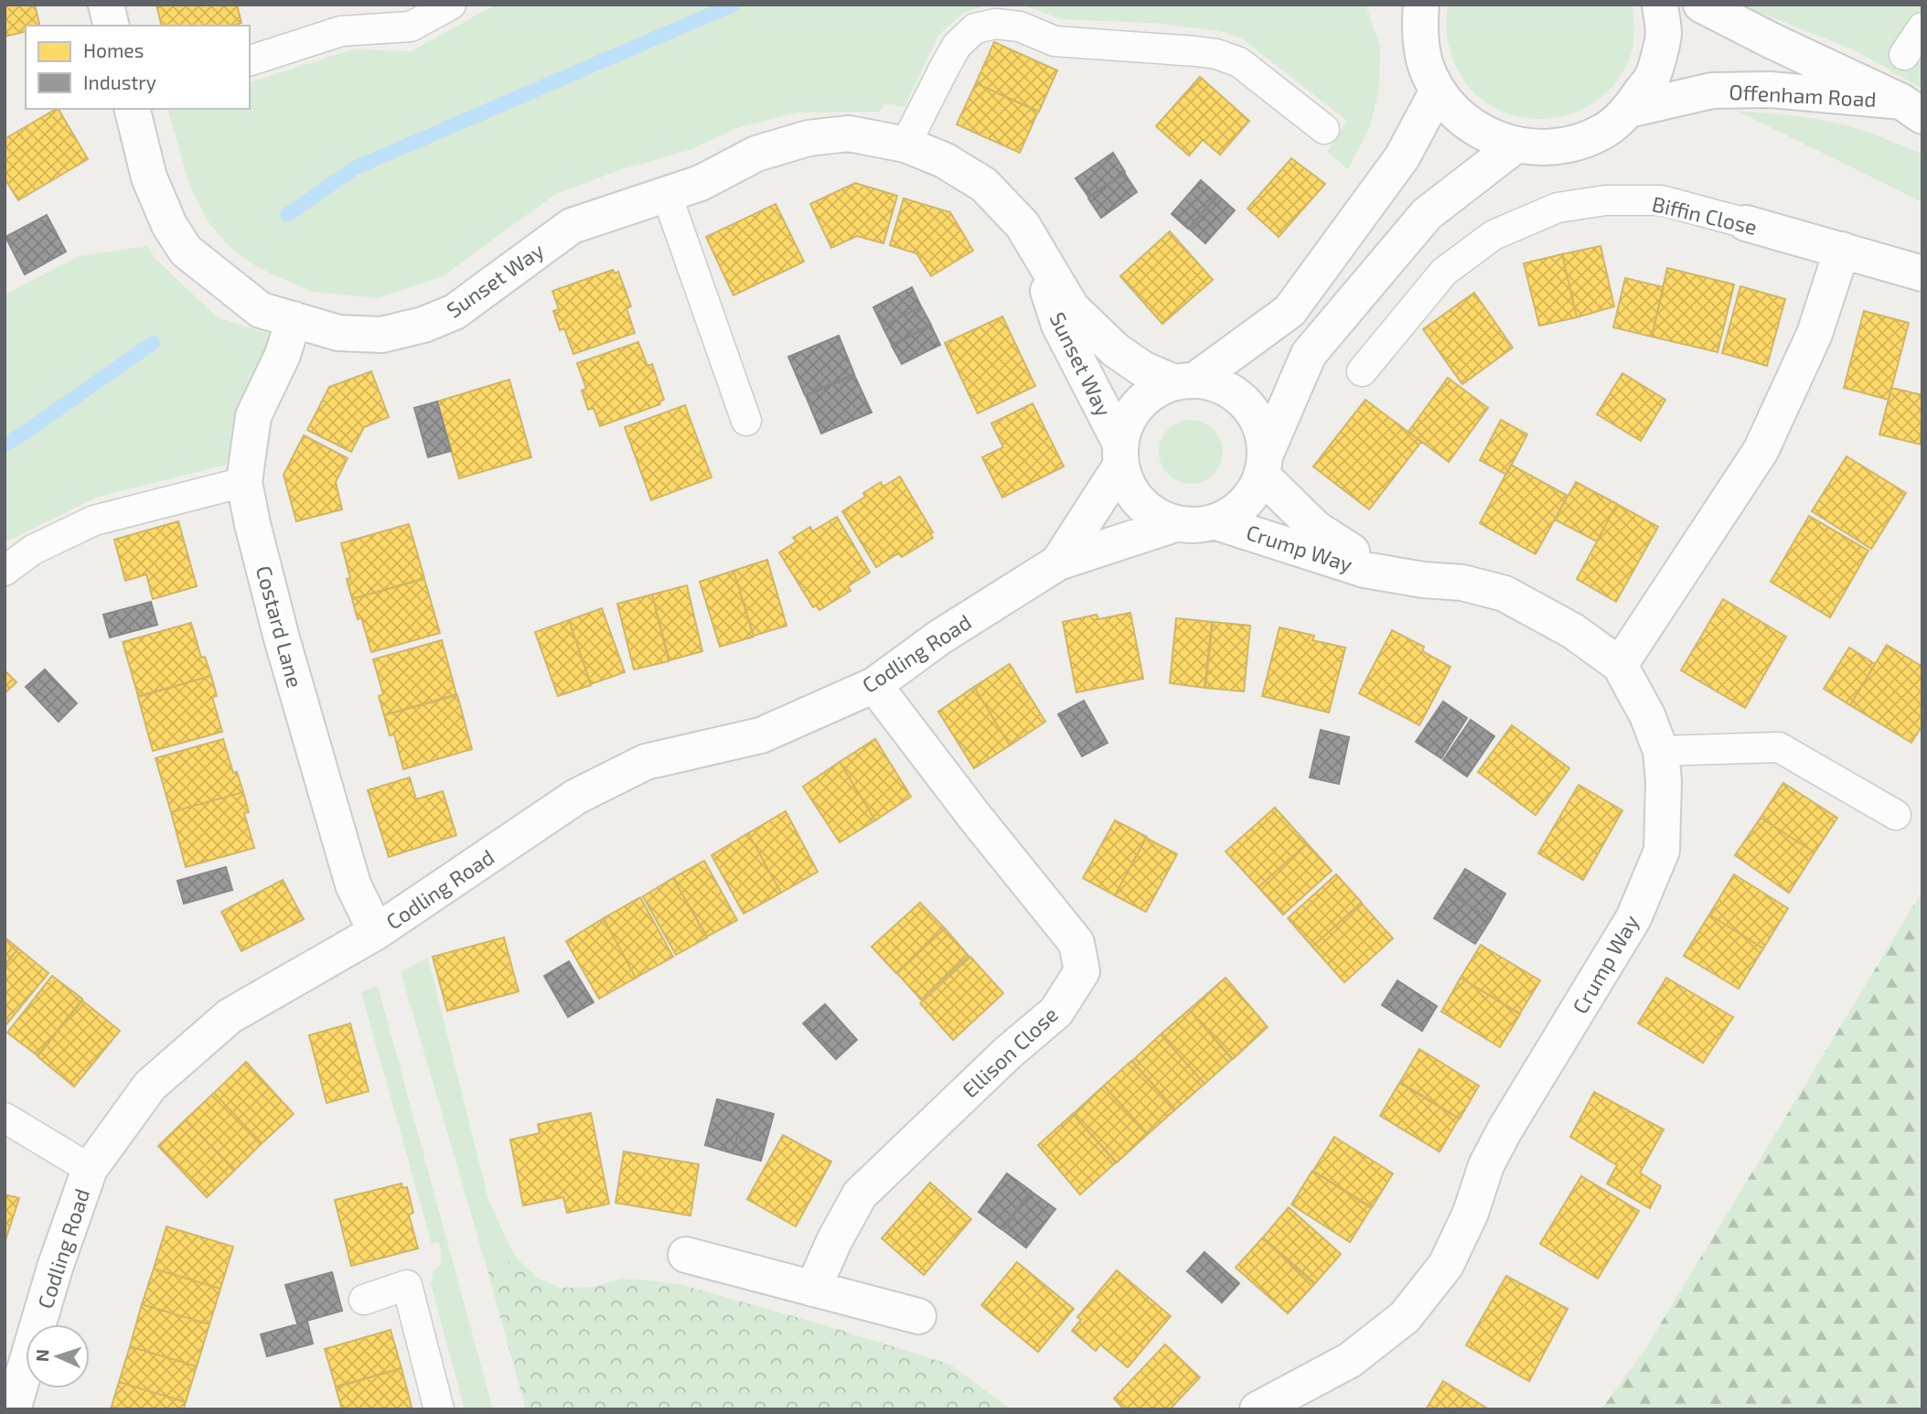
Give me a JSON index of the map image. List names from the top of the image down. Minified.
{"streets":{"street":["Offenham Road","Biffin Close","Sunset Way","Crump Way","Costard Lane","Codling Road","Ellison Close"]},"crossings":[["Sunset Way","Crump Way"],["Sunset Way","Costard Lane"],["Sunset Way","Codling Road"],["Crump Way","Codling Road"],["Costard Lane","Codling Road"],["Codling Road","Ellison Close"]],"legend":["Homes","Industry"],"north":"left"}
